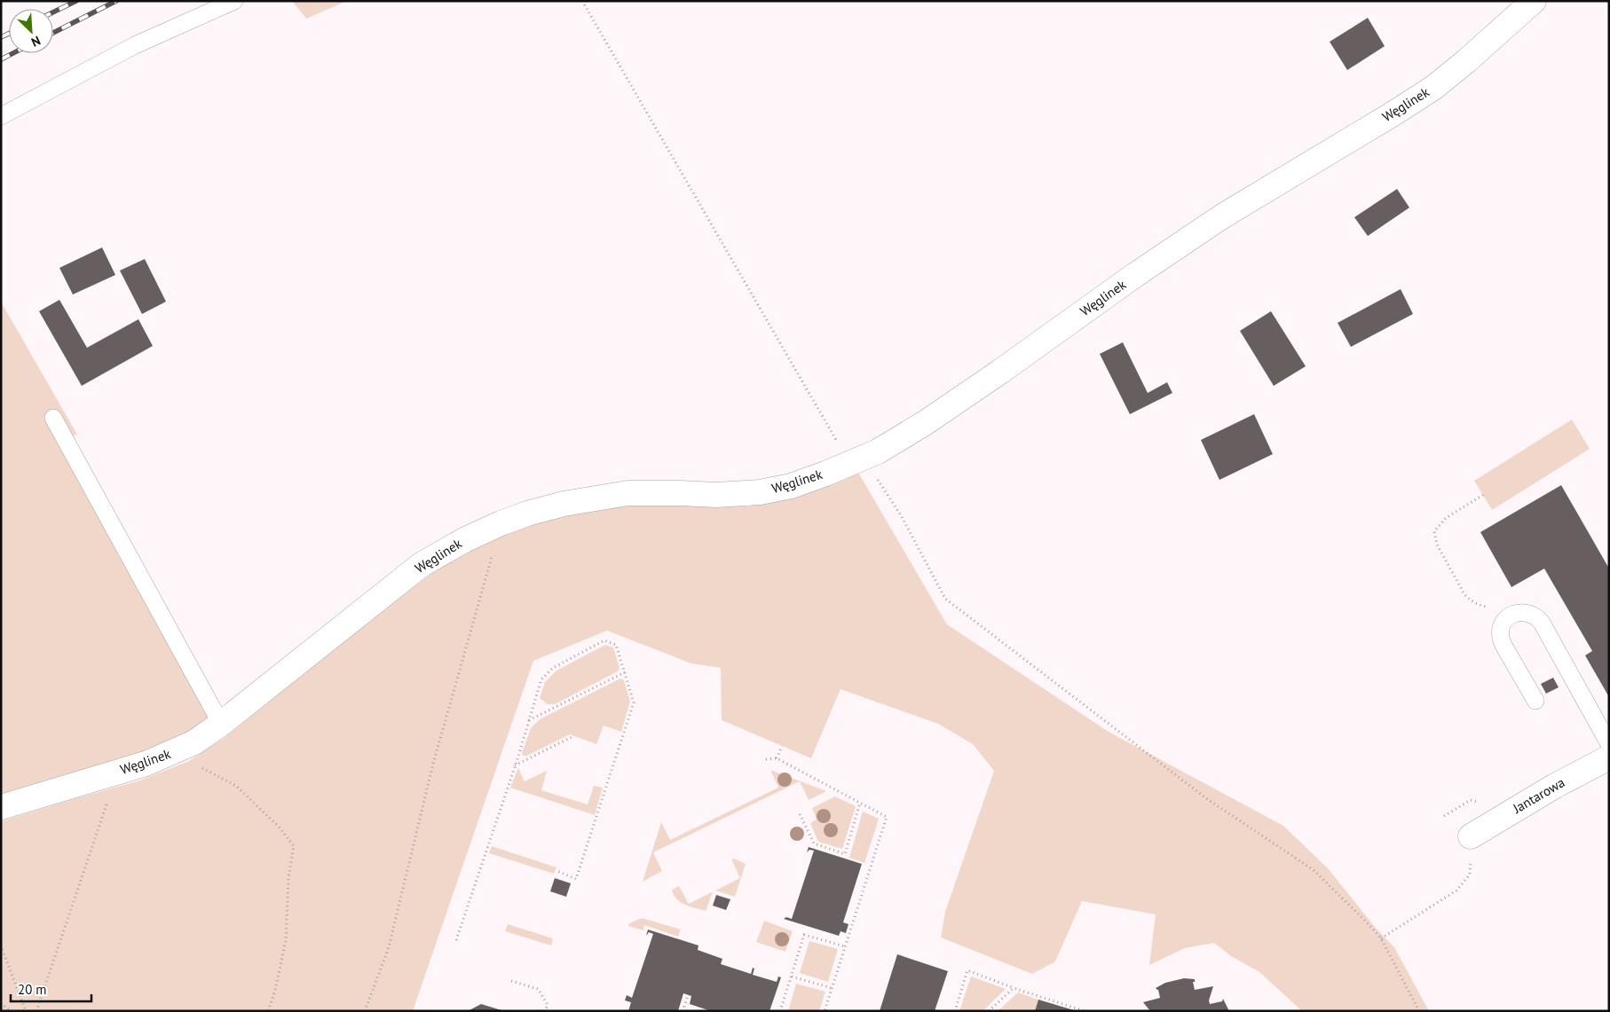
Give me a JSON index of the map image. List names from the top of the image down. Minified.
{"streets":{"street":["Węglinek","Jantarowa"]},"scale_bar":"20 m","north":"bottom right"}
